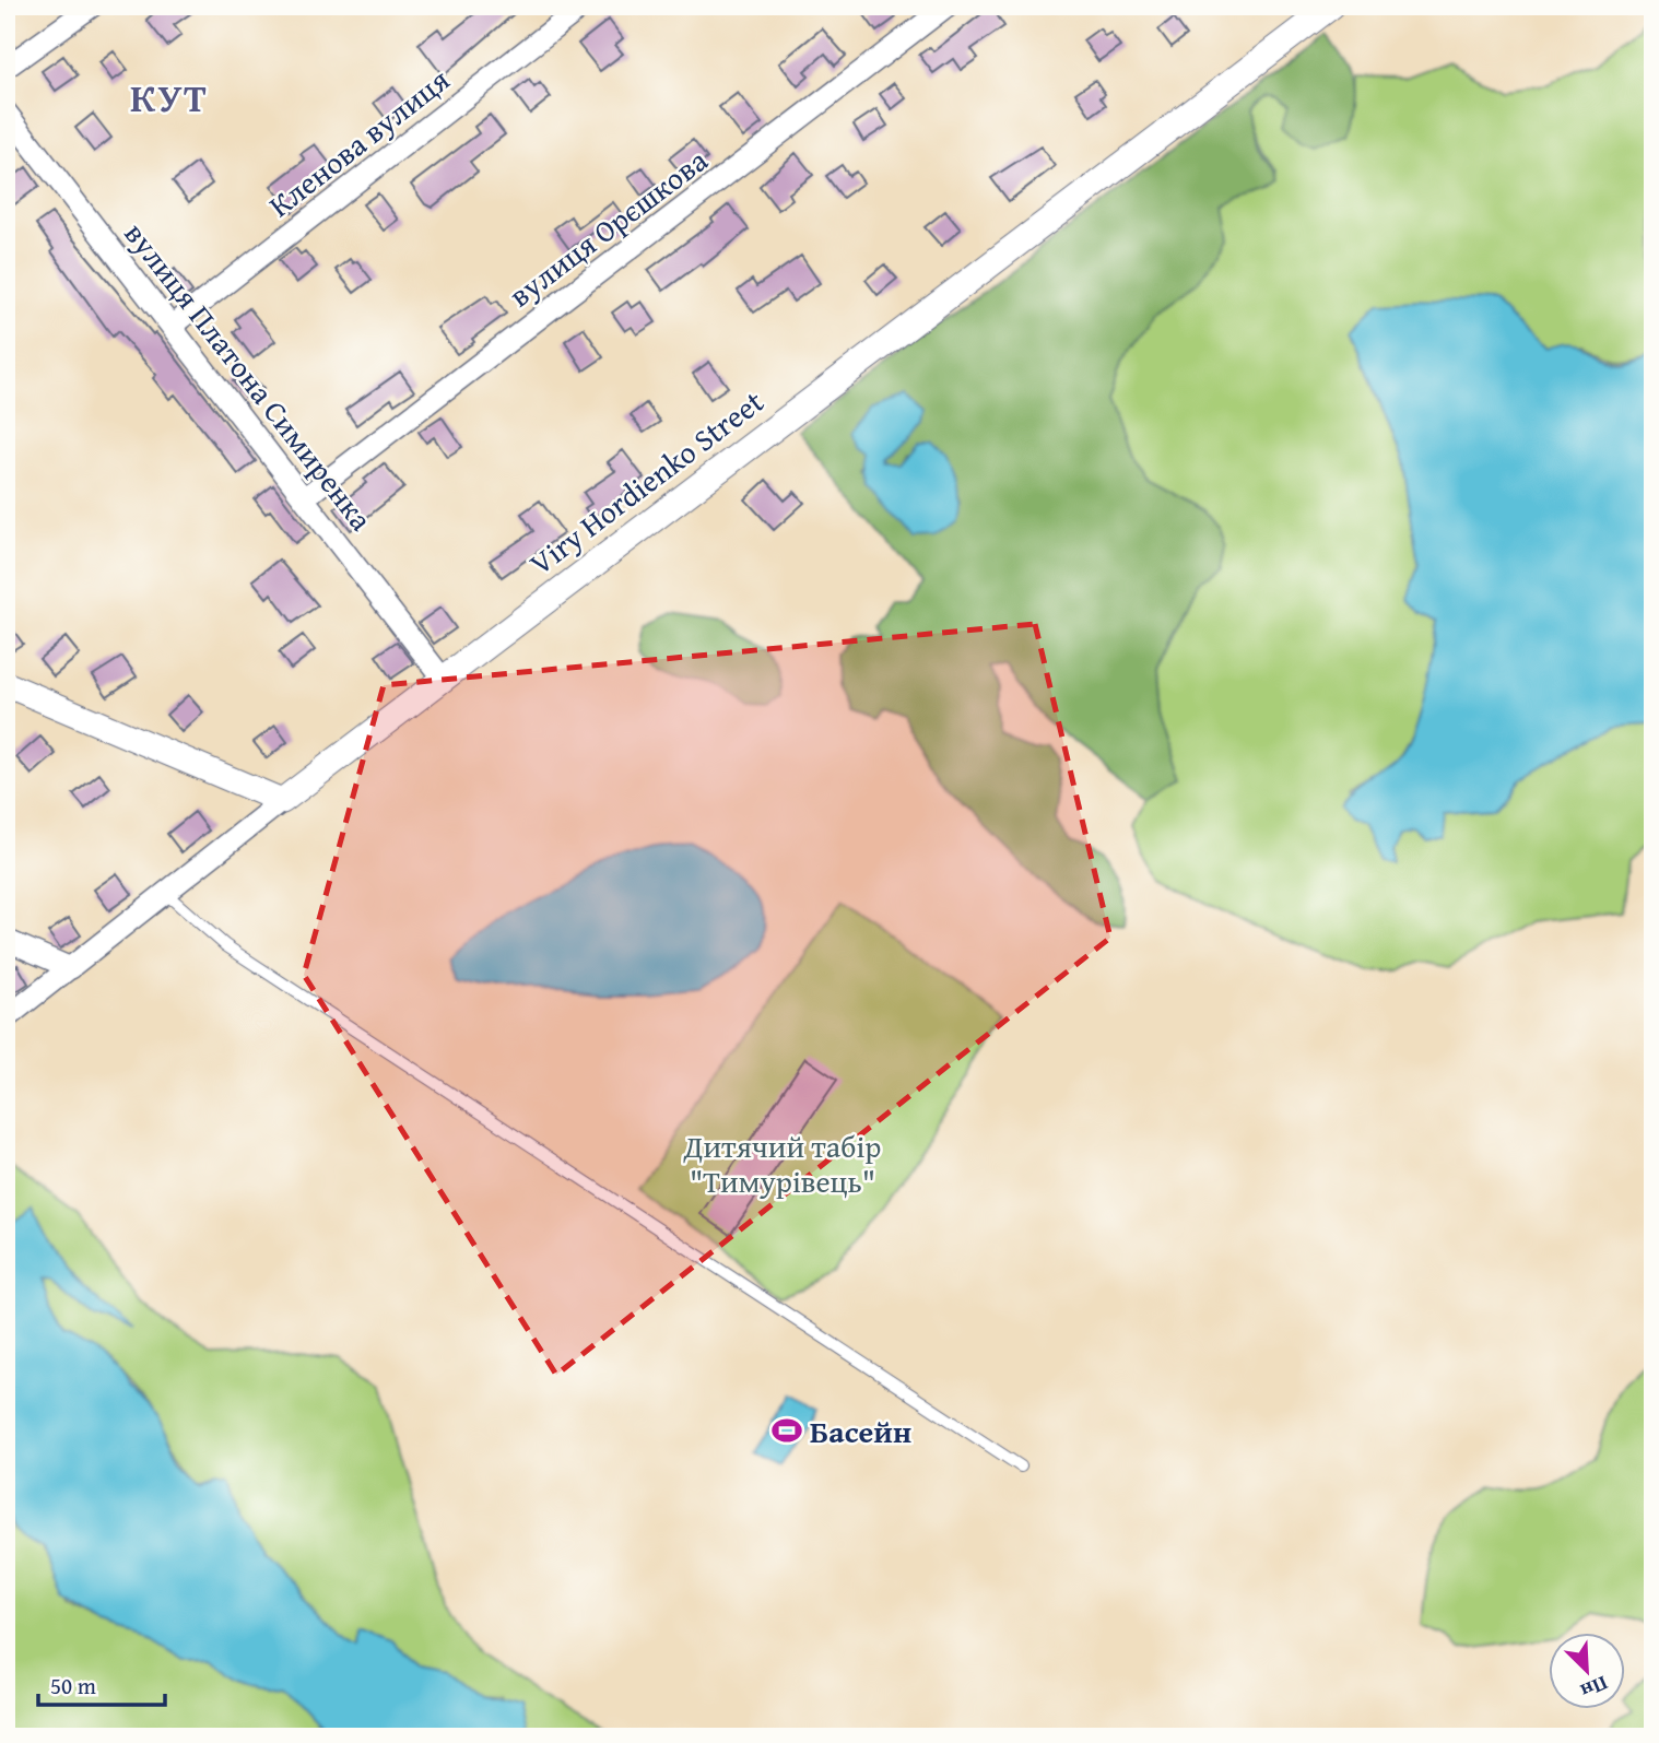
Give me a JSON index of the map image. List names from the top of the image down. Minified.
{"streets":{"street":["Кленова вулиця","вулиця Орєшкова","вулиця Платона Симиренка","Viry Hordienko Street"]},"crossings":[["Кленова вулиця","вулиця Платона Симиренка"],["вулиця Орєшкова","вулиця Платона Симиренка"],["вулиця Платона Симиренка","Viry Hordienko Street"]],"districts":["КУТ"],"parks":["Дитячий табір \"Тимурівець\""],"places":{"sports":["Басейн"]},"scale_bar":"50 m","north":"bottom right"}
